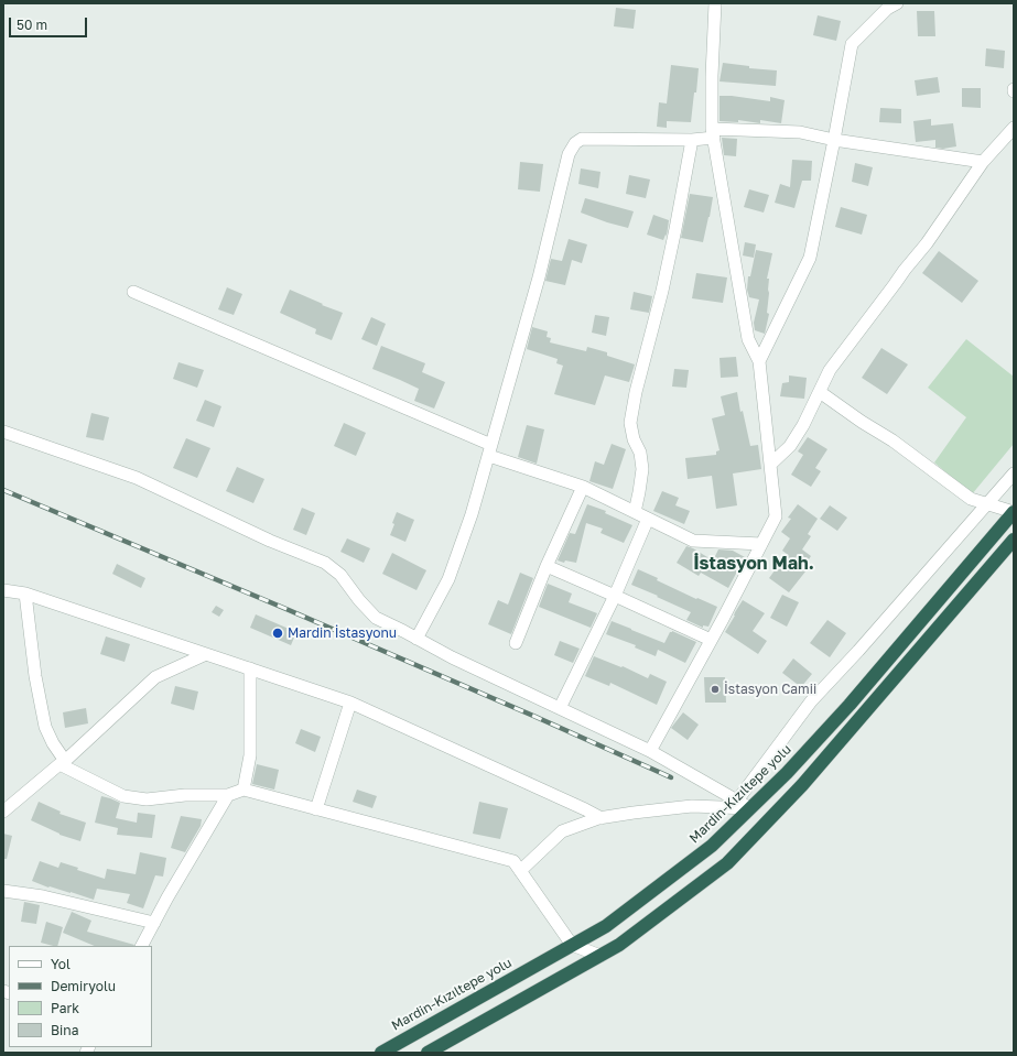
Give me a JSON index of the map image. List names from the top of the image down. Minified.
{"streets":{"highway":["Mardin-Kızıltepe yolu"]},"districts":["İstasyon Mah."],"places":["Mardin İstasyonu","İstasyon Camii"],"legend":["Yol","Demiryolu","Park","Bina"],"scale_bar":"50 m"}
